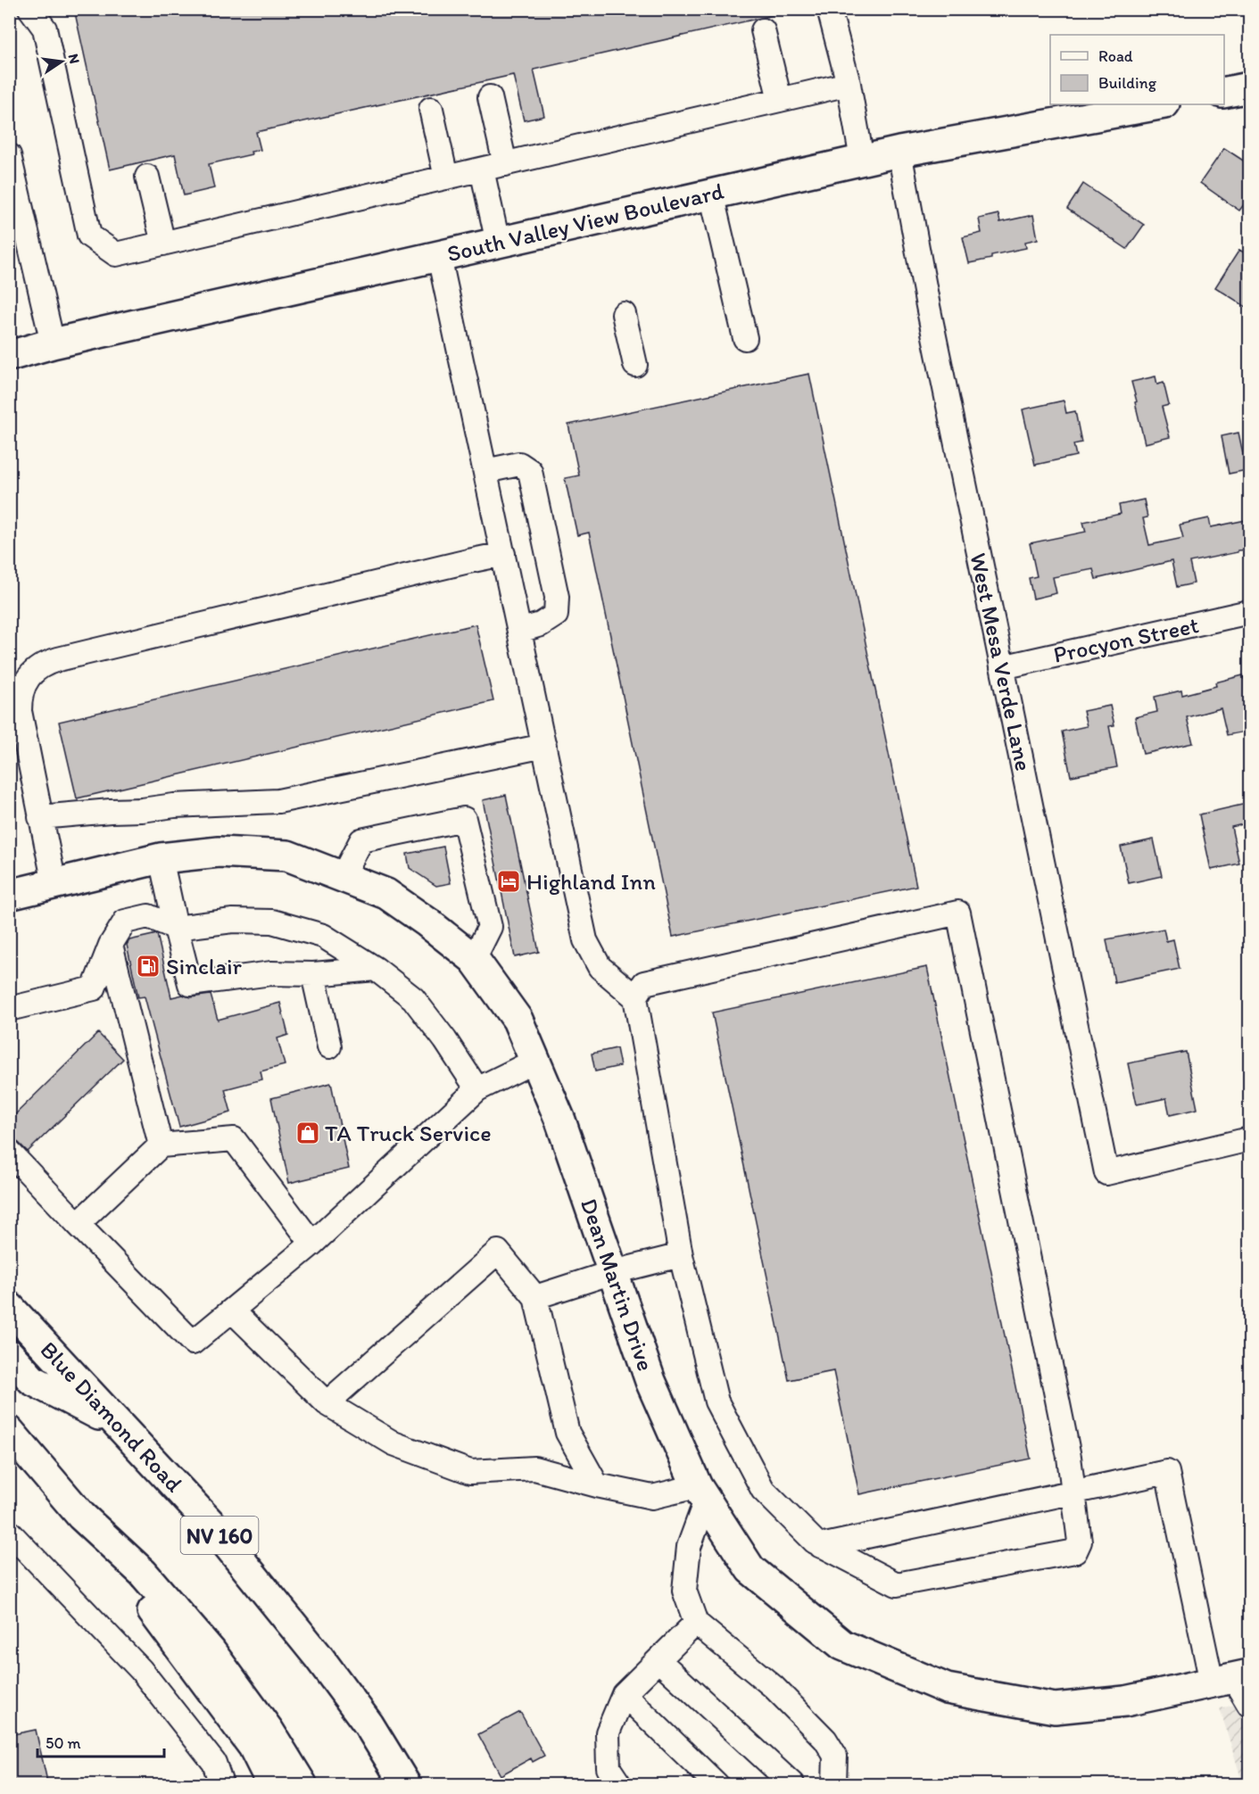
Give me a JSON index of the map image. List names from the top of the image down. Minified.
{"streets":{"main road":["South Valley View Boulevard","Dean Martin Drive","Blue Diamond Road","NV 160"],"street":["Procyon Street","West Mesa Verde Lane"]},"crossings":[["South Valley View Boulevard","West Mesa Verde Lane"],["Procyon Street","West Mesa Verde Lane"]],"places":{"hotel":["Highland Inn"],"fuel station":["Sinclair"],"shop":["TA Truck Service"]},"legend":["Road","Building"],"scale_bar":"50 m","north":"right"}
